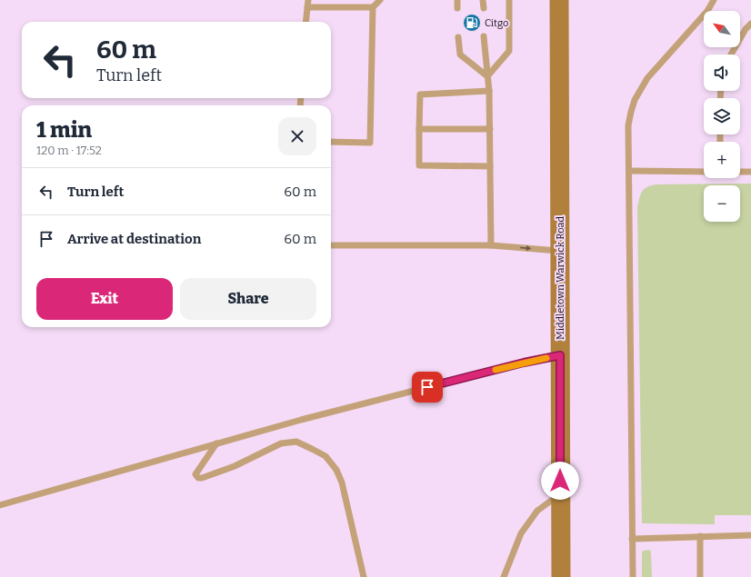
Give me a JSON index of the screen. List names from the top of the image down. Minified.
{"streets":{"street":["Middletown Warwick Road"]},"places":{"fuel station":["Citgo"]},"north":"top left","page":{"map_buttons":["+","−"],"turn":["60 m","Turn left"],"heading":["1 min","120 m · 17:52"],"list":[{"name":"Turn left","value":"60 m"},{"name":"Arrive at destination","value":"60 m"}],"buttons":["Exit","Share"]}}
